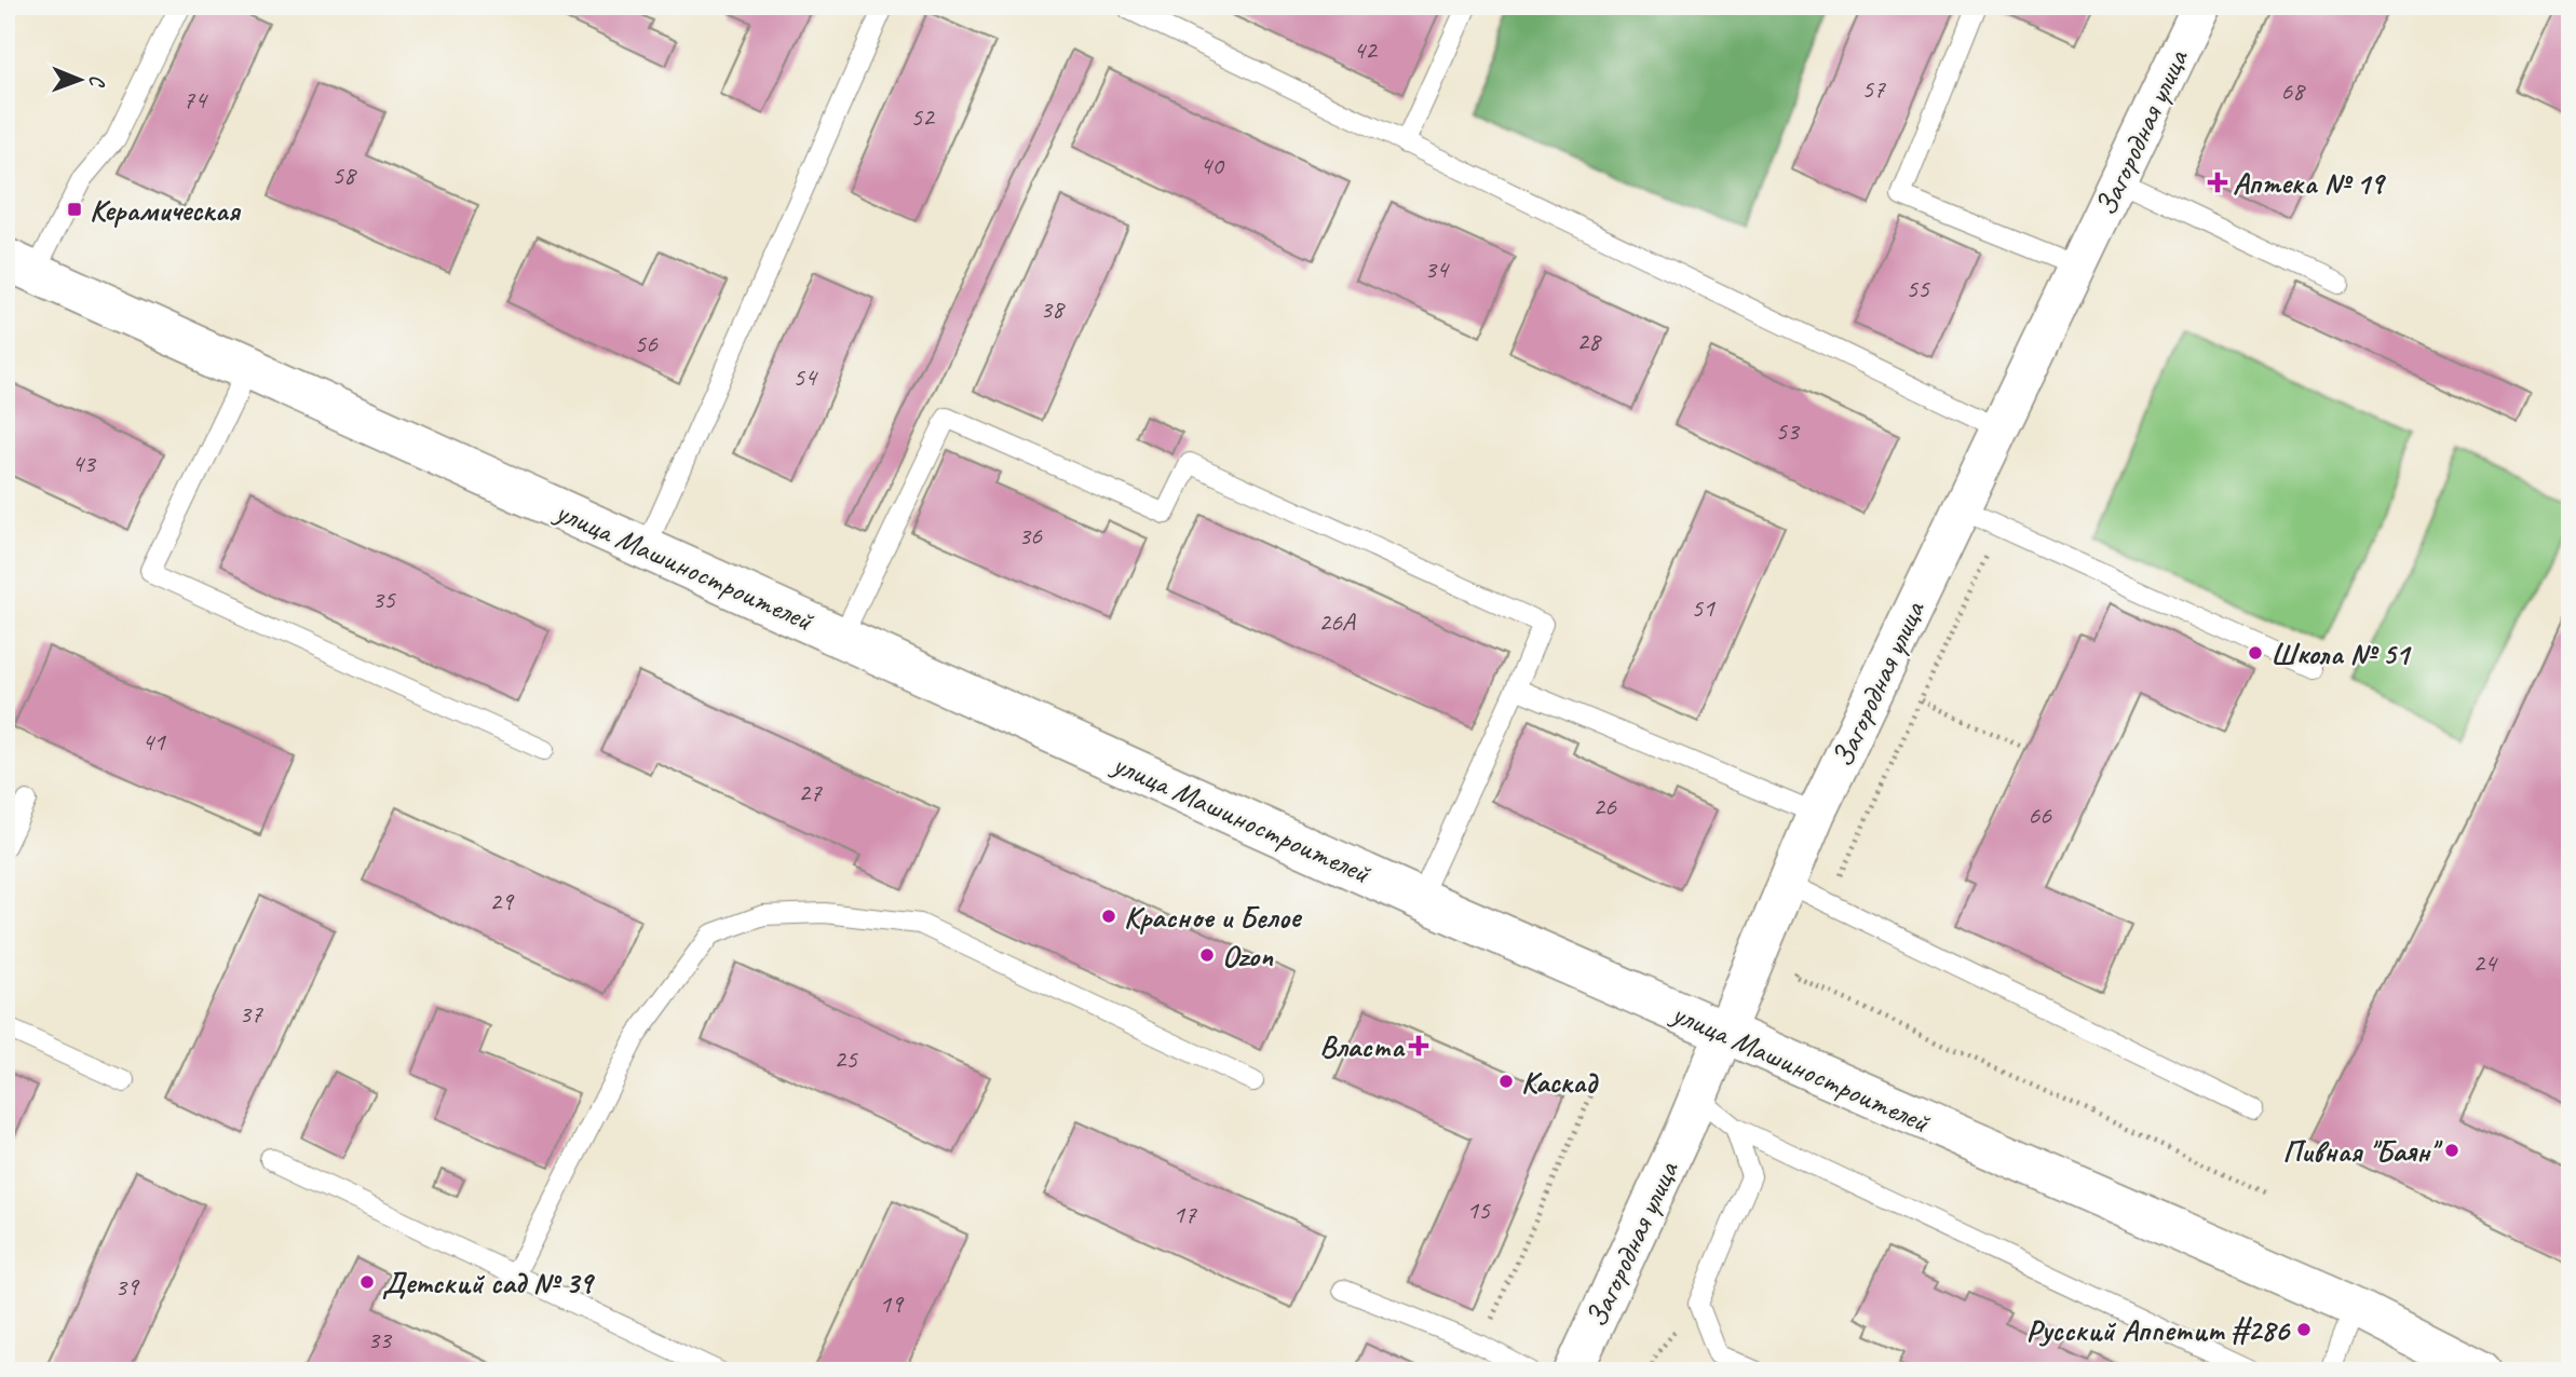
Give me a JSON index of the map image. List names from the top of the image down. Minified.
{"streets":{"street":["Загородная улица","улица Машиностроителей"]},"crossings":[["Загородная улица","улица Машиностроителей"]],"places":{"health":["Аптека № 19","Власта"],"transit":["Керамическая"],"other":["Школа № 51","Красное и Белое","Ozon","Каскад","Пивная \"Баян\"","Детский сад № 39","Русский Аппетит #286"]},"house_numbers":["42","57","68","74","52","40","58","34","55","38","28","56","54","53","43","36","35","51","26А","41","27","26","66","29","24","37","25","15","17","39","19","33"],"north":"right"}
